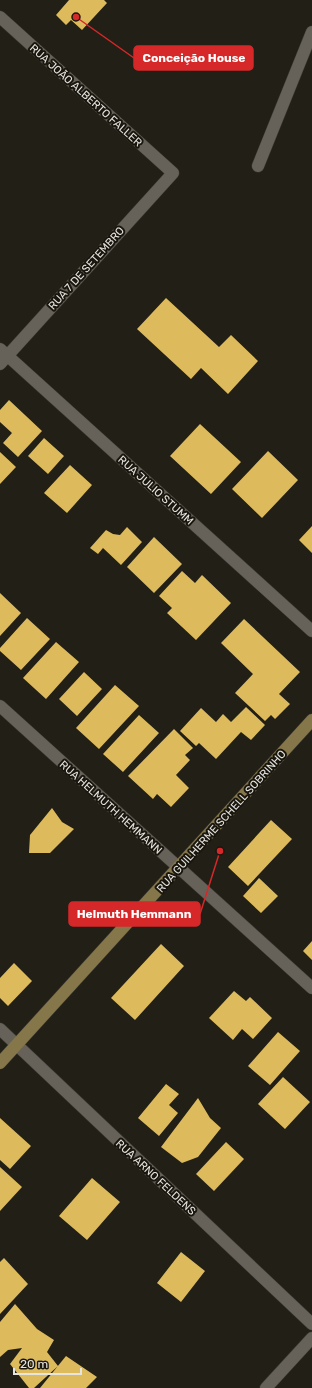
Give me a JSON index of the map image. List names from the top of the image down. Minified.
{"streets":{"street":["RUA JOÃO ALBERTO FALLER","RUA 7 DE SETEMBRO","RUA JULIO STUMM","RUA HELMUTH HEMMANN","RUA GUILHERME SCHELL SOBRINHO","RUA ARNO FELDENS"]},"crossings":[["RUA JOÃO ALBERTO FALLER","RUA 7 DE SETEMBRO"],["RUA 7 DE SETEMBRO","RUA JULIO STUMM"],["RUA HELMUTH HEMMANN","RUA GUILHERME SCHELL SOBRINHO"],["RUA GUILHERME SCHELL SOBRINHO","RUA ARNO FELDENS"]],"places":["Conceição House","Helmuth Hemmann"],"scale_bar":"20 m"}
